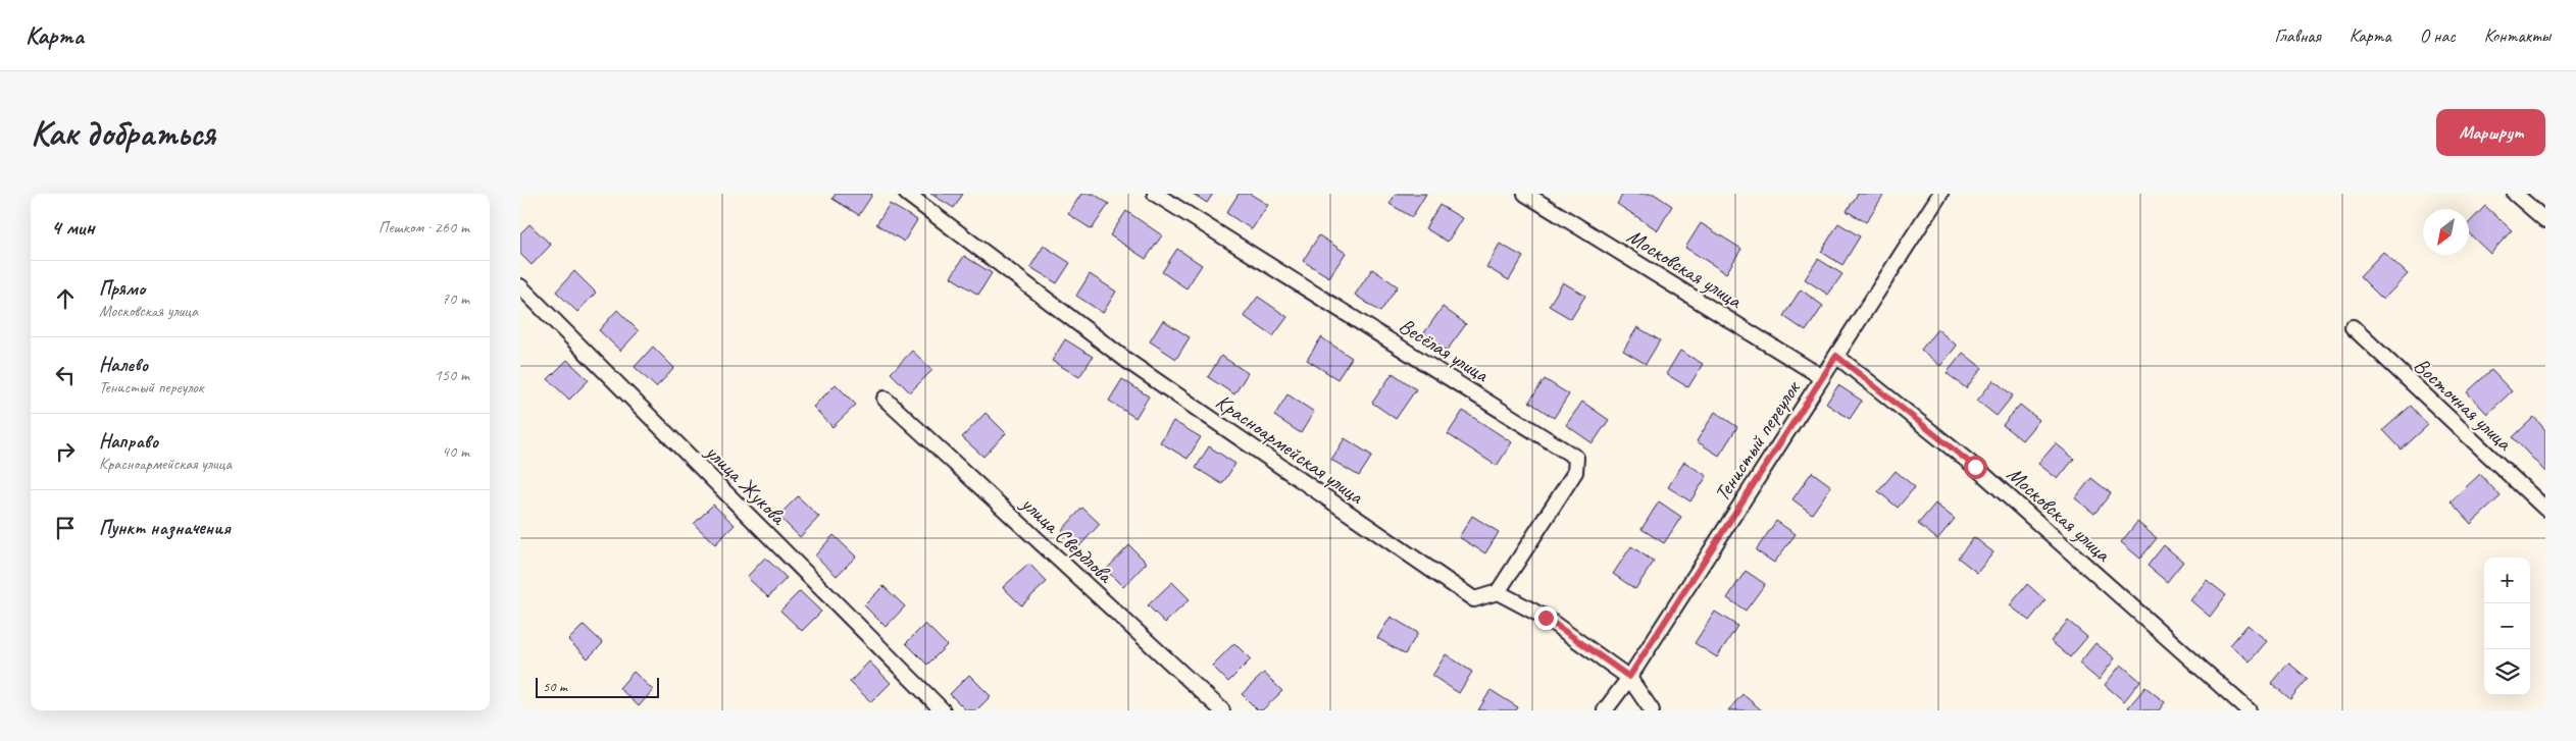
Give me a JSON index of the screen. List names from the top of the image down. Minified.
{"streets":{"street":["Московская улица","Весёлая улица","Восточная улица","Тенистый переулок","Красноармейская улица","улица Жукова","улица Свердлова"]},"crossings":[["Московская улица","Тенистый переулок"],["Весёлая улица","Красноармейская улица"]],"scale_bar":"50 m","north":"bottom left","page":{"header":"Карта","nav":["Главная","Карта","О нас","Контакты"],"buttons":"Маршрут","title":"Как добраться","heading":["4 мин","Пешком · 260 m"],"list":[["Прямо","Московская улица","70 m"],["Налево","Тенистый переулок","150 m"],["Направо","Красноармейская улица","40 m"],"Пункт назначения"],"map_buttons":["+","−"],"scale":"50 m"}}
